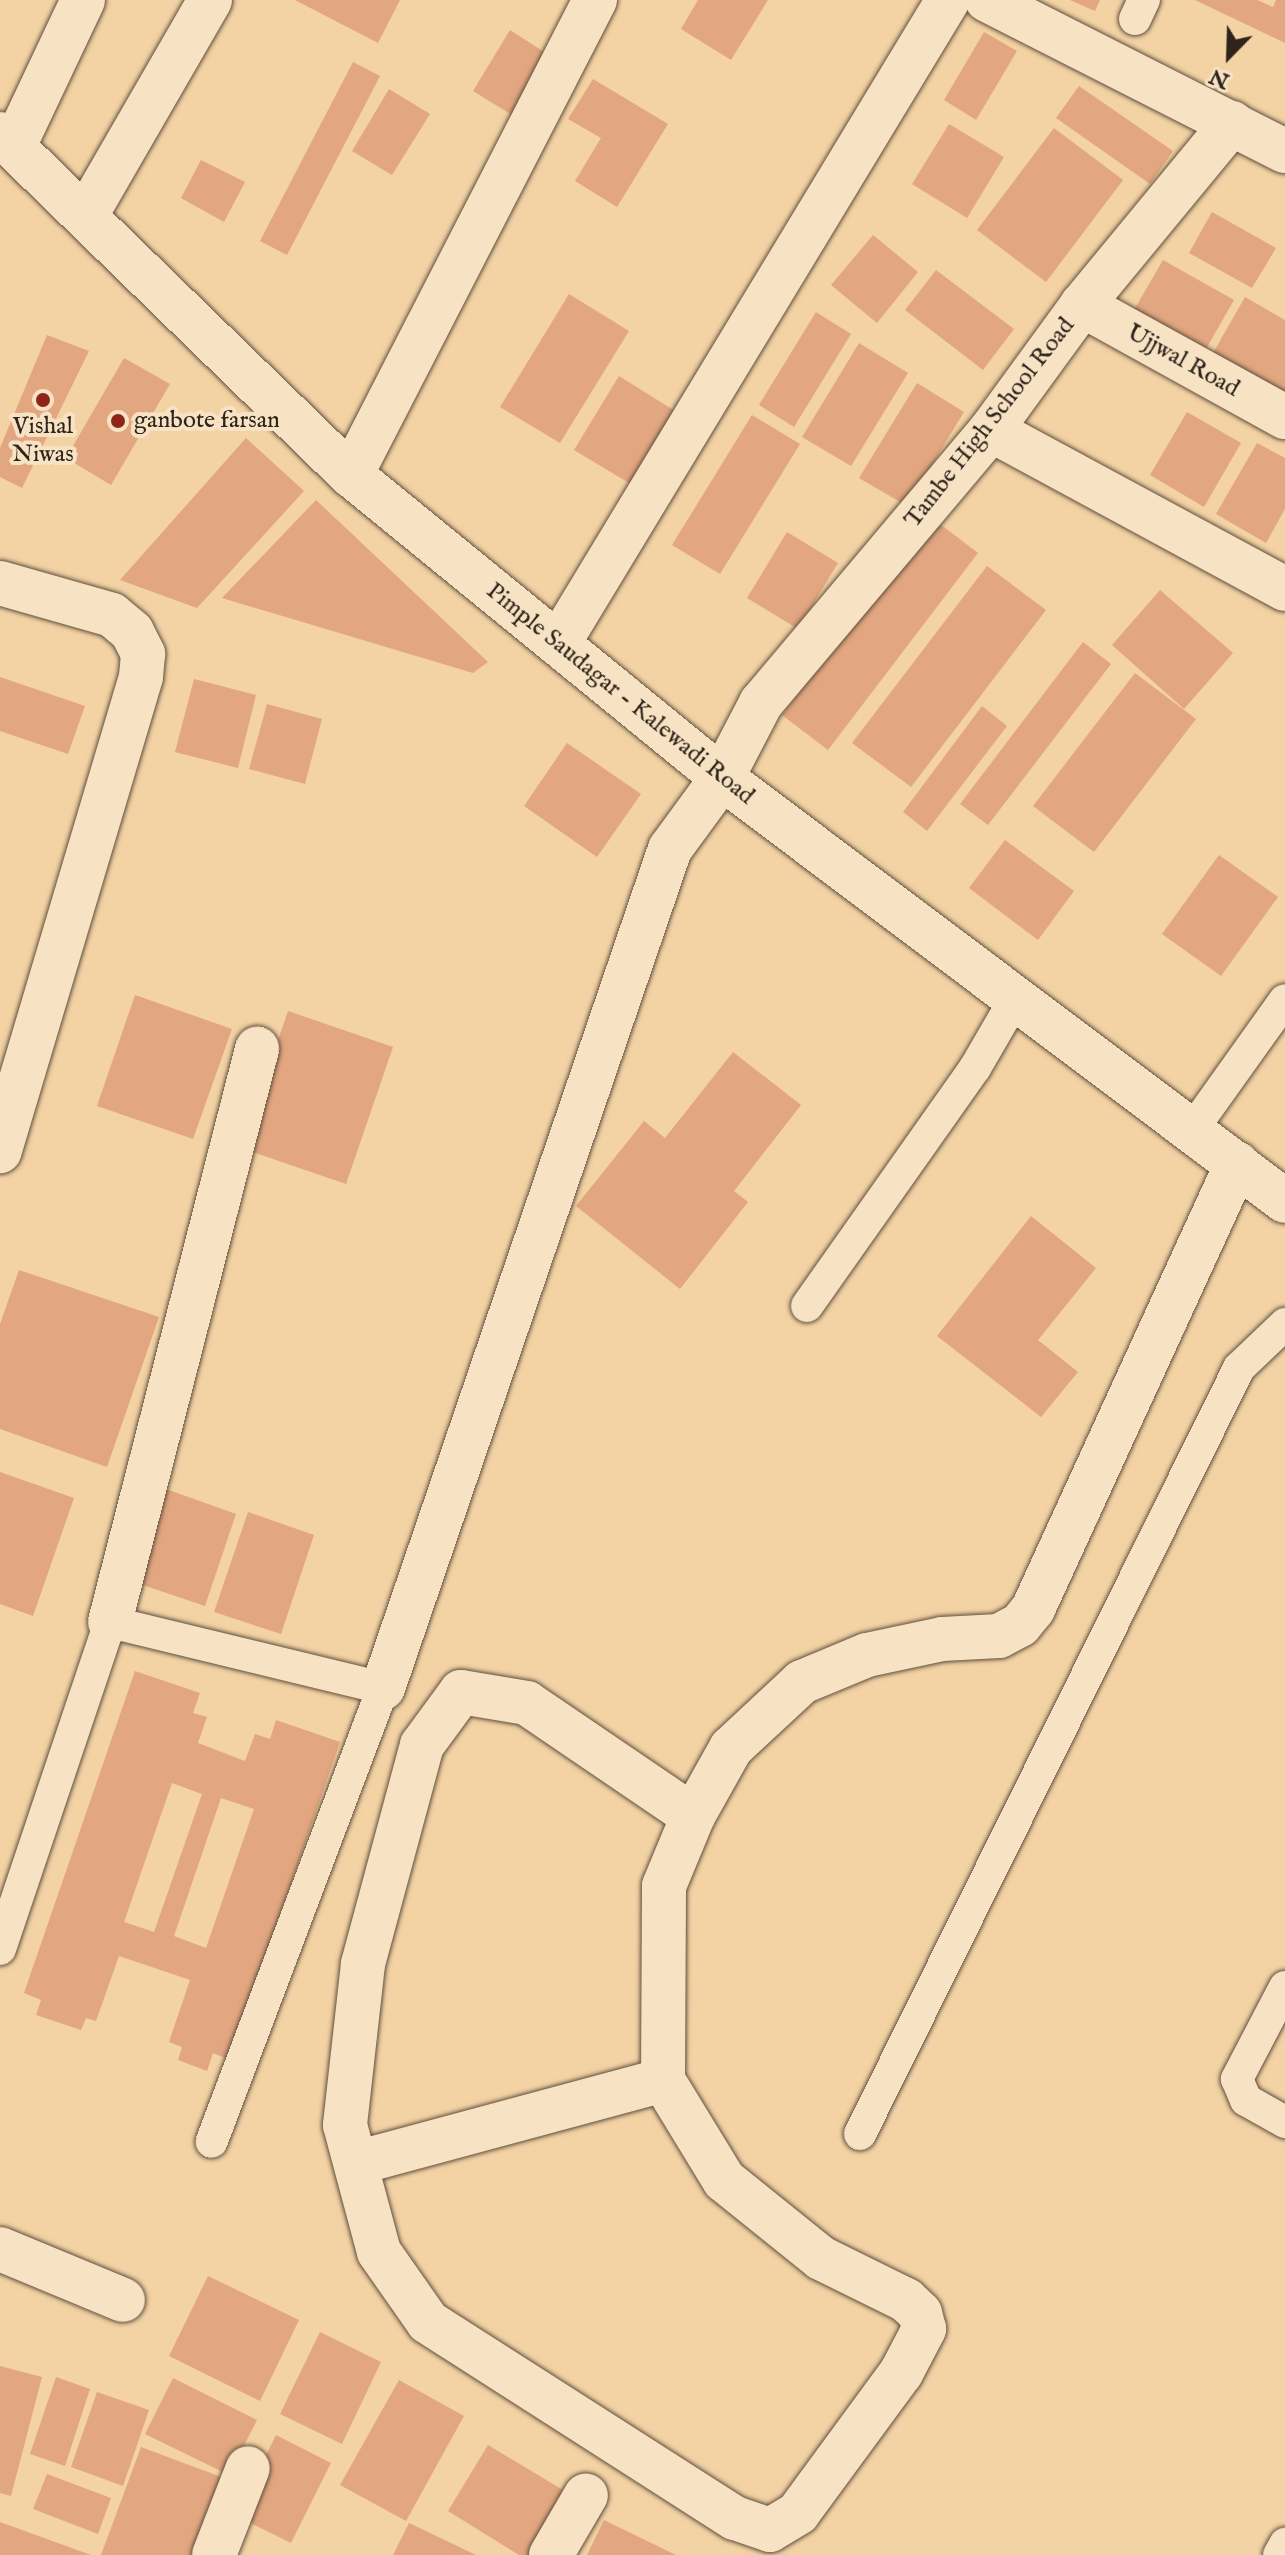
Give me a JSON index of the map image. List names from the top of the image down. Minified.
{"streets":{"street":["Ujjwal Road","Tambe High School Road","Pimple Saudagar - Kalewadi Road"]},"crossings":[["Ujjwal Road","Tambe High School Road"],["Tambe High School Road","Pimple Saudagar - Kalewadi Road"]],"places":["Vishal Niwas","ganbote farsan"],"north":"bottom left"}
